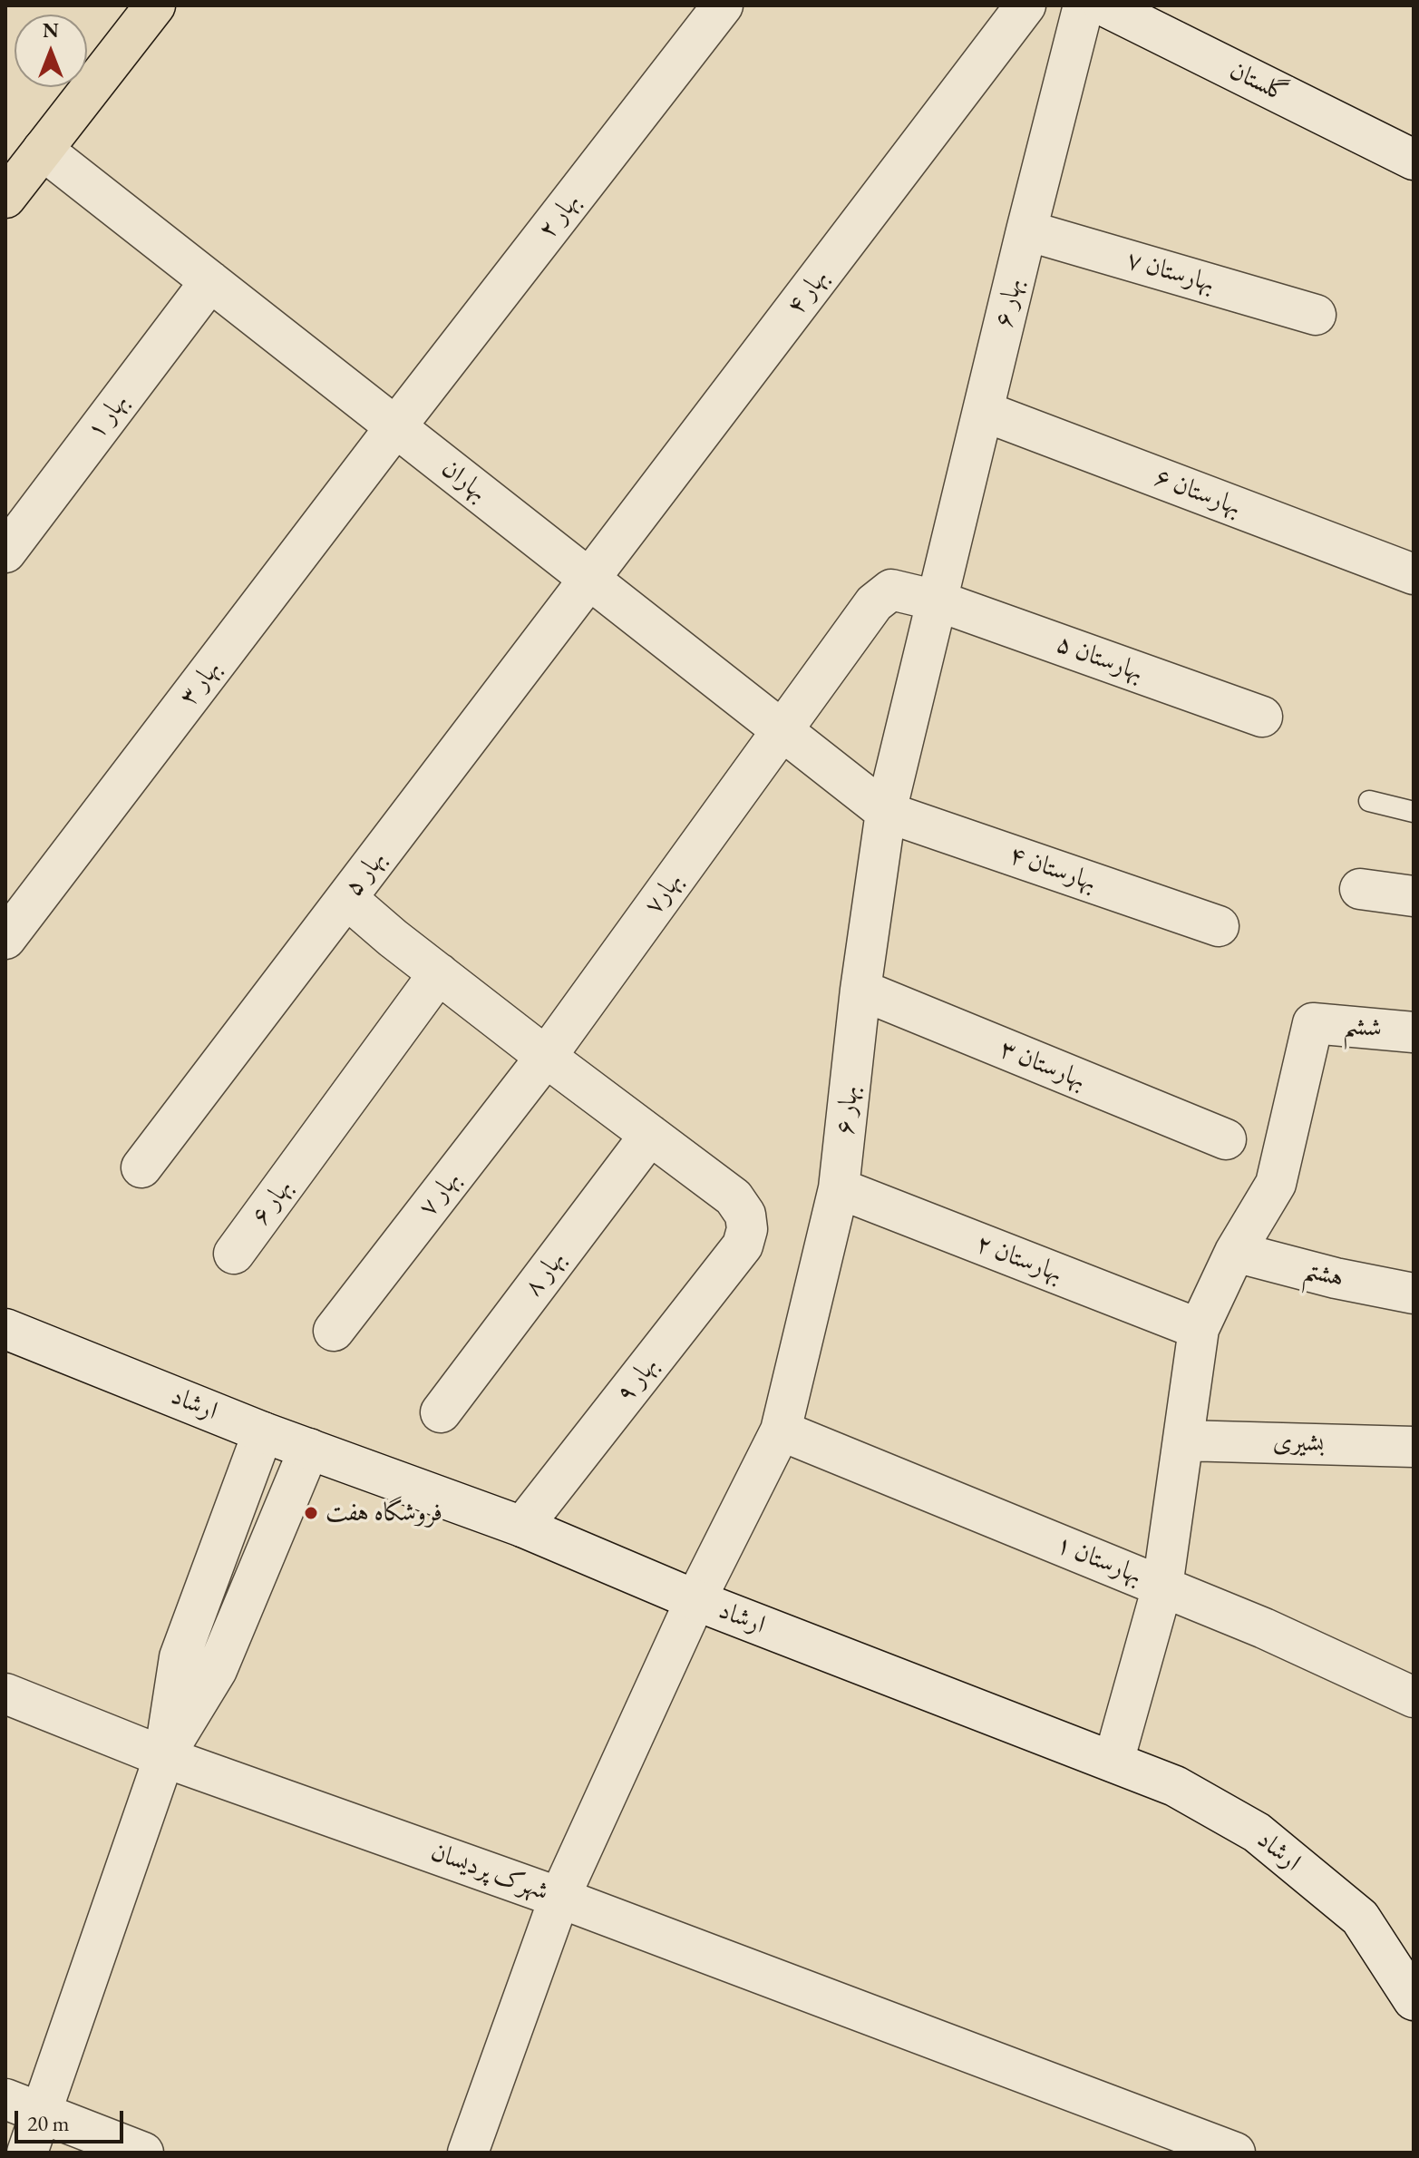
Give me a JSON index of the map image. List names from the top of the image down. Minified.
{"streets":{"street":["گلستان","بهار ۲","بهارستان ۷","بهار ۴","بهار ۶","بهار ۱","بهاران","بهارستان ۶","بهارستان ۵","بهار ۳","بهارستان ۴","بهار ۵","بهار۷","ششم","بهارستان ۳","بهار ۷","بهارستان ۲","بهار ۸","هشتم","بهار ۹","ارشاد","بشیری","بهارستان ۱","شهرک پردیسان"]},"crossings":[["بهار ۲","بهاران"],["بهار ۲","بهار ۳"],["بهارستان ۷","بهار ۶"],["بهار ۴","بهاران"],["بهار ۴","بهار ۵"],["بهار ۶","بهاران"],["بهار ۶","بهارستان ۶"],["بهار ۶","بهارستان ۵"],["بهار ۶","بهارستان ۴"],["بهار ۶","بهارستان ۳"],["بهار ۶","بهارستان ۲"],["بهار ۶","ارشاد"],["بهار ۶","بهارستان ۱"],["بهار ۶","شهرک پردیسان"],["بهار ۱","بهاران"],["بهاران","بهار ۳"],["بهاران","بهارستان ۴"],["بهاران","بهار ۵"],["بهاران","بهار۷"],["بهار۷","بهار ۷"],["ششم","هشتم"],["بهار ۸","بهار ۹"],["بهار ۹","ارشاد"]],"places":["فروشگاه هفت"],"scale_bar":"20 m","north":"top"}
